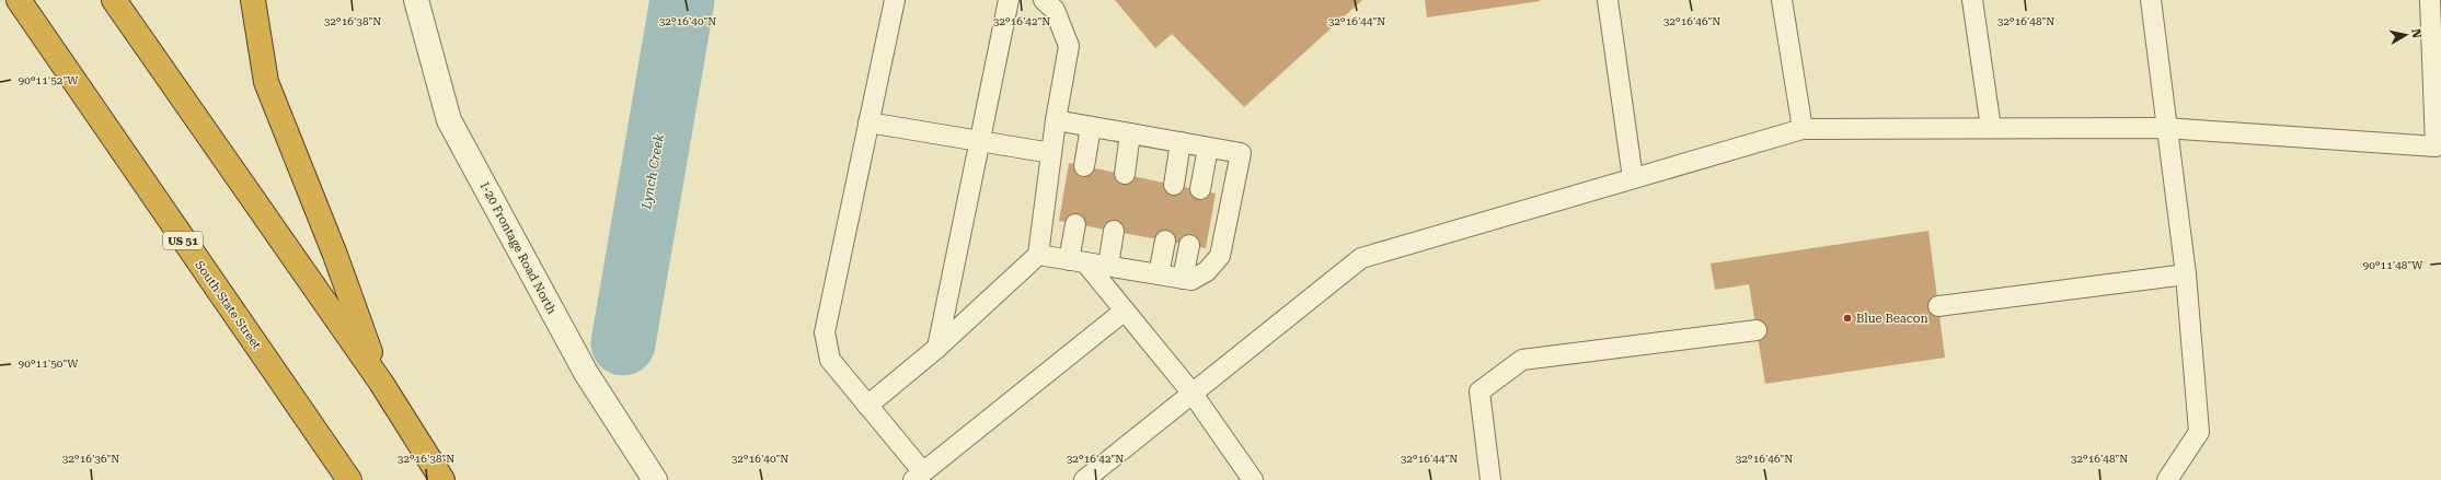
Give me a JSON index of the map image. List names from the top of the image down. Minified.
{"streets":{"highway":["US 51","South State Street"],"street":["I-20 Frontage Road North"]},"water":["Lynch Creek"],"places":["Blue Beacon"],"north":"right","coordinates":["32°16'40\"N","32°16'42\"N","32°16'46\"N","32°16'38\"N","32°16'44\"N","32°16'48\"N","90°11'52\"W","90°11'48\"W","90°11'50\"W","32°16'36\"N"]}
